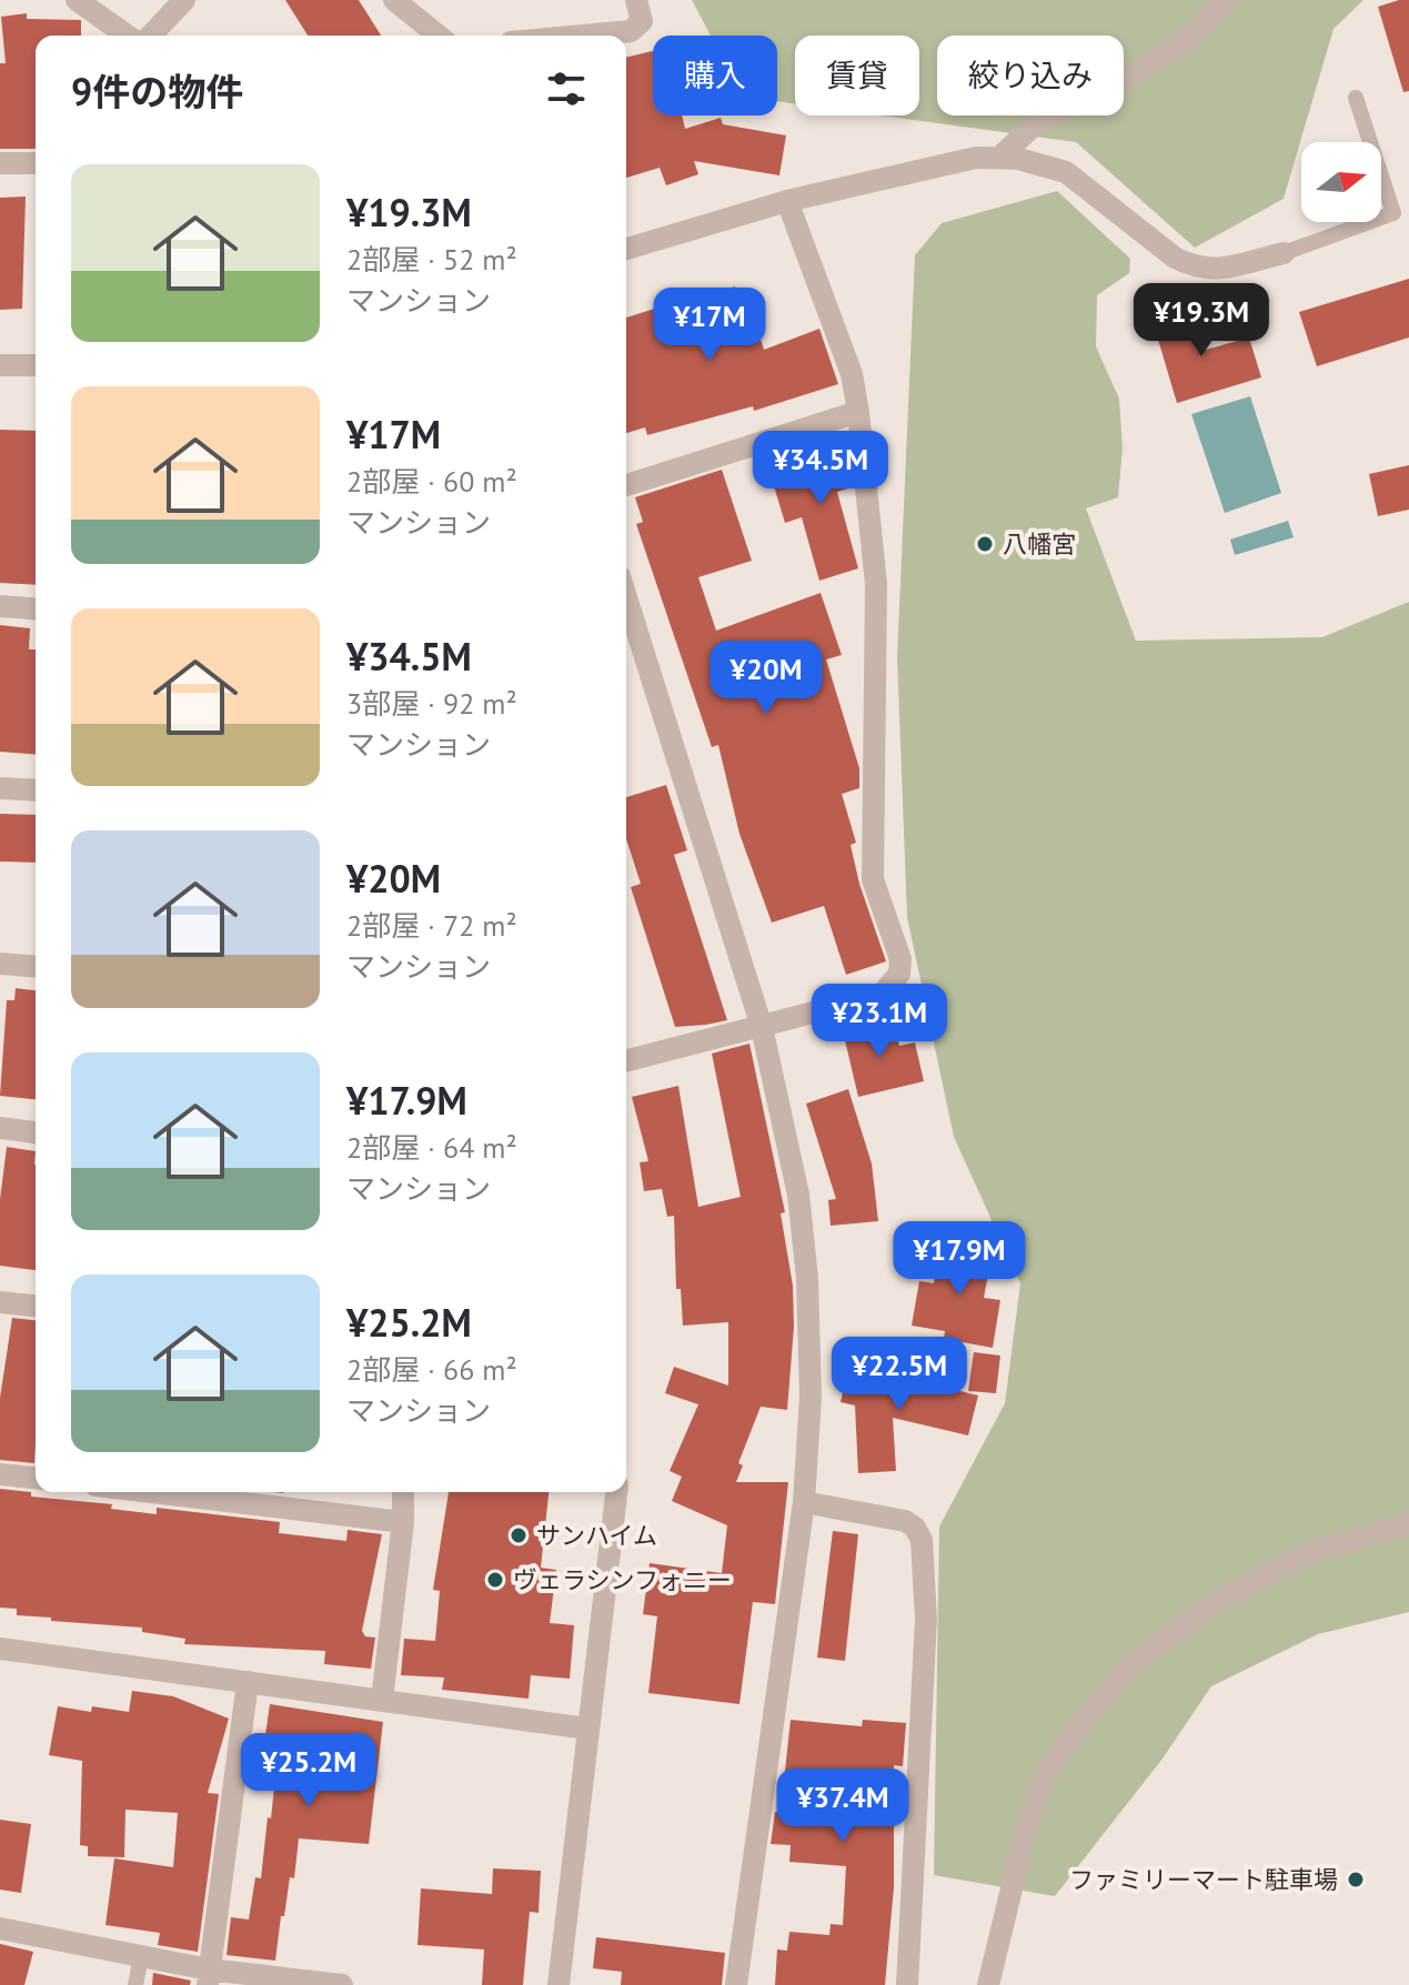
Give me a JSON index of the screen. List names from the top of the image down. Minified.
{"places":["八幡宮","サンハイム","ヴェラシンフォニー","ファミリーマート駐車場"],"north":"right","page":{"chip":["購入","賃貸","絞り込み"],"heading":"9件の物件","list":[{"name":"¥19.3M","note":"2部屋 · 52 m² · マンション"},{"name":"¥17M","note":"2部屋 · 60 m² · マンション"},{"name":"¥34.5M","note":"3部屋 · 92 m² · マンション"},{"name":"¥20M","note":"2部屋 · 72 m² · マンション"},{"name":"¥17.9M","note":"2部屋 · 64 m² · マンション"},{"name":"¥25.2M","note":"2部屋 · 66 m² · マンション"}],"price":["¥19.3M","¥17M","¥34.5M","¥20M","¥23.1M","¥17.9M","¥22.5M","¥25.2M","¥37.4M"]}}
